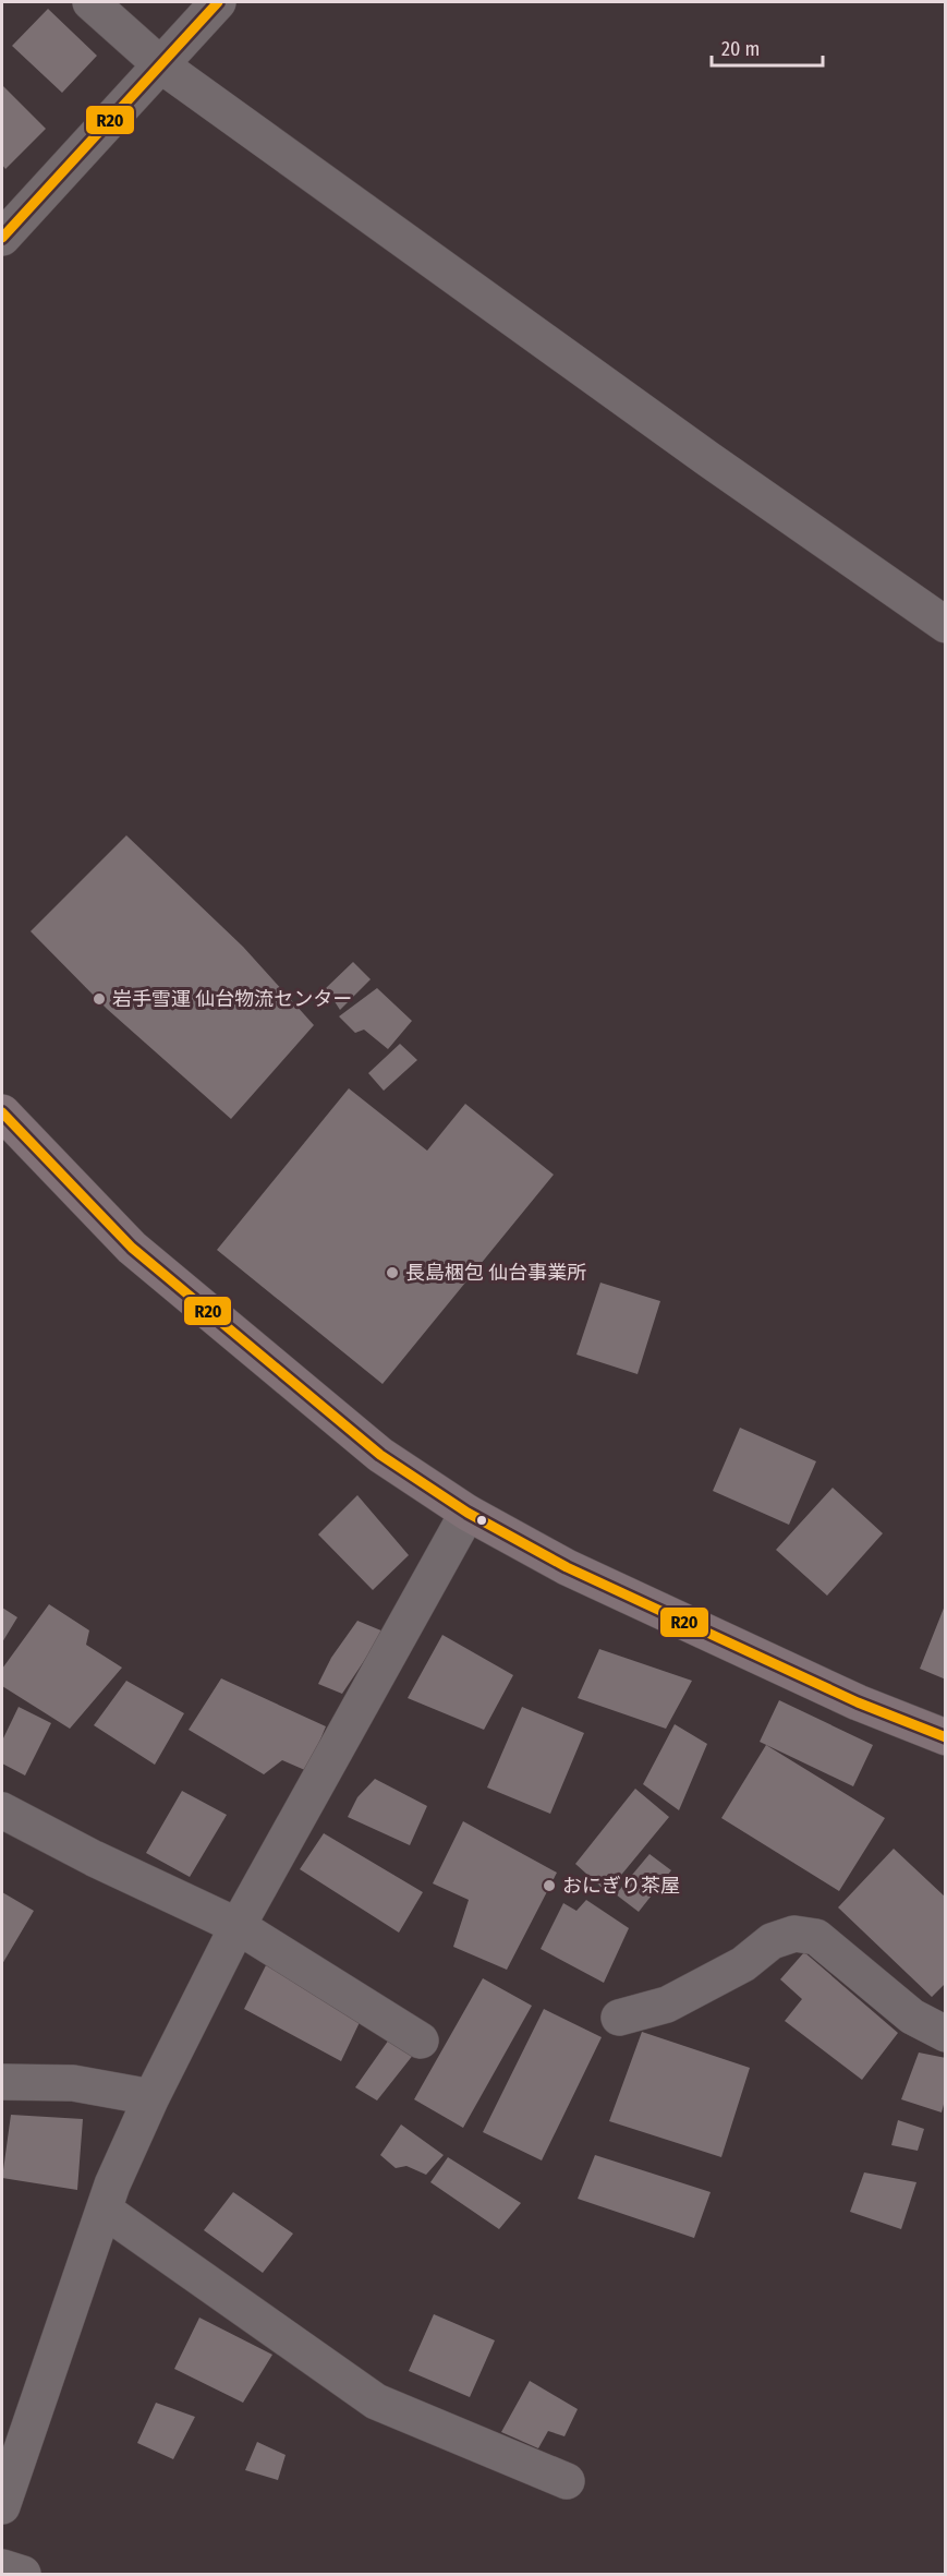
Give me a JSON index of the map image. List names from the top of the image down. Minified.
{"places":["岩手雪運 仙台物流センター","長島梱包 仙台事業所","おにぎり茶屋"],"lines":["transit line R20"],"scale_bar":"20 m"}
